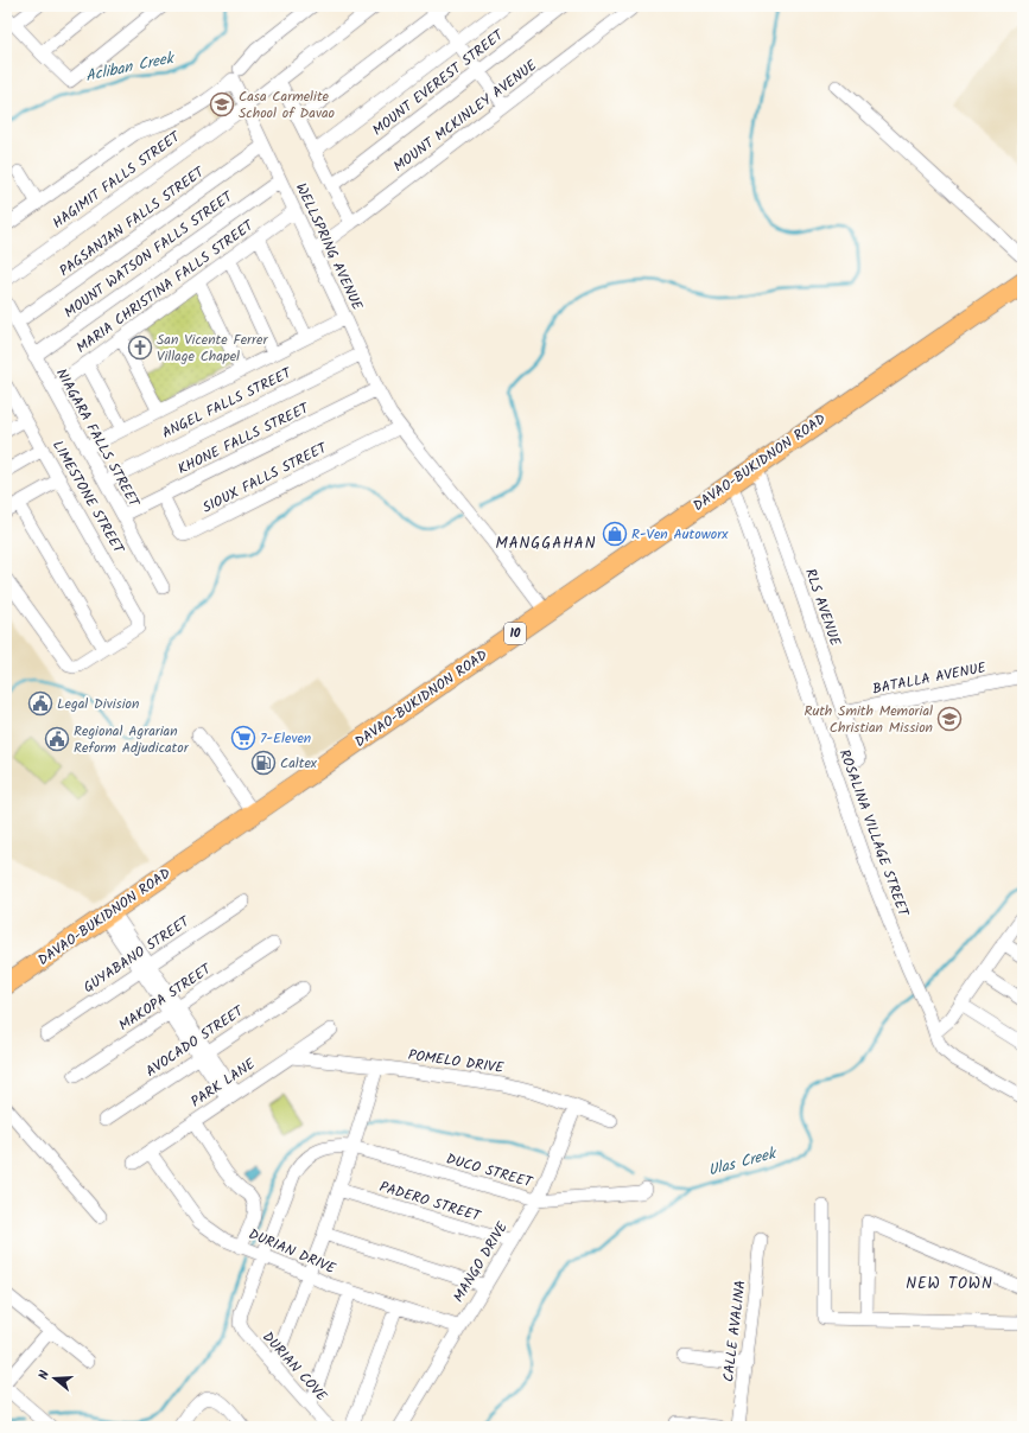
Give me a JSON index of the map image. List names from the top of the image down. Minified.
{"streets":{"highway":["DAVAO-BUKIDNON ROAD","10"],"street":["MOUNT EVEREST STREET","MOUNT MCKINLEY AVENUE","HAGIMIT FALLS STREET","PAGSANJAN FALLS STREET","WELLSPRING AVENUE","MOUNT WATSON FALLS STREET","MARIA CHRISTINA FALLS STREET","ANGEL FALLS STREET","NIAGARA FALLS STREET","KHONE FALLS STREET","SIOUX FALLS STREET","LIMESTONE STREET","RLS AVENUE","BATALLA AVENUE","ROSALINA VILLAGE STREET","GUYABANO STREET","MAKOPA STREET","AVOCADO STREET","POMELO DRIVE","PARK LANE","DUCO STREET","PADERO STREET","DURIAN DRIVE","MANGO DRIVE","CALLE AVALINA","DURIAN COVE"]},"crossings":[["MOUNT MCKINLEY AVENUE","WELLSPRING AVENUE"],["HAGIMIT FALLS STREET","WELLSPRING AVENUE"],["PAGSANJAN FALLS STREET","WELLSPRING AVENUE"],["PAGSANJAN FALLS STREET","NIAGARA FALLS STREET"],["WELLSPRING AVENUE","MOUNT WATSON FALLS STREET"],["WELLSPRING AVENUE","MARIA CHRISTINA FALLS STREET"],["WELLSPRING AVENUE","ANGEL FALLS STREET"],["WELLSPRING AVENUE","KHONE FALLS STREET"],["WELLSPRING AVENUE","DAVAO-BUKIDNON ROAD"],["WELLSPRING AVENUE","SIOUX FALLS STREET"],["MOUNT WATSON FALLS STREET","NIAGARA FALLS STREET"],["MARIA CHRISTINA FALLS STREET","NIAGARA FALLS STREET"],["ANGEL FALLS STREET","NIAGARA FALLS STREET"],["NIAGARA FALLS STREET","KHONE FALLS STREET"],["KHONE FALLS STREET","SIOUX FALLS STREET"],["DAVAO-BUKIDNON ROAD","RLS AVENUE"],["DAVAO-BUKIDNON ROAD","ROSALINA VILLAGE STREET"],["RLS AVENUE","BATALLA AVENUE"],["POMELO DRIVE","PARK LANE"],["POMELO DRIVE","MANGO DRIVE"],["PARK LANE","DURIAN DRIVE"],["DUCO STREET","DURIAN DRIVE"],["DUCO STREET","MANGO DRIVE"],["DUCO STREET","DURIAN COVE"],["PADERO STREET","MANGO DRIVE"],["DURIAN DRIVE","MANGO DRIVE"]],"districts":["MANGGAHAN","NEW TOWN"],"water":["Acliban Creek","Ulas Creek"],"places":{"school or university":["Casa Carmelite School of Davao","Ruth Smith Memorial Christian Mission"],"church":["San Vicente Ferrer Village Chapel"],"shop":["R-Ven Autoworx"],"public building":["Legal Division","Regional Agrarian Reform Adjudicator"],"supermarket":["7-Eleven"],"fuel station":["Caltex"]},"north":"left"}
